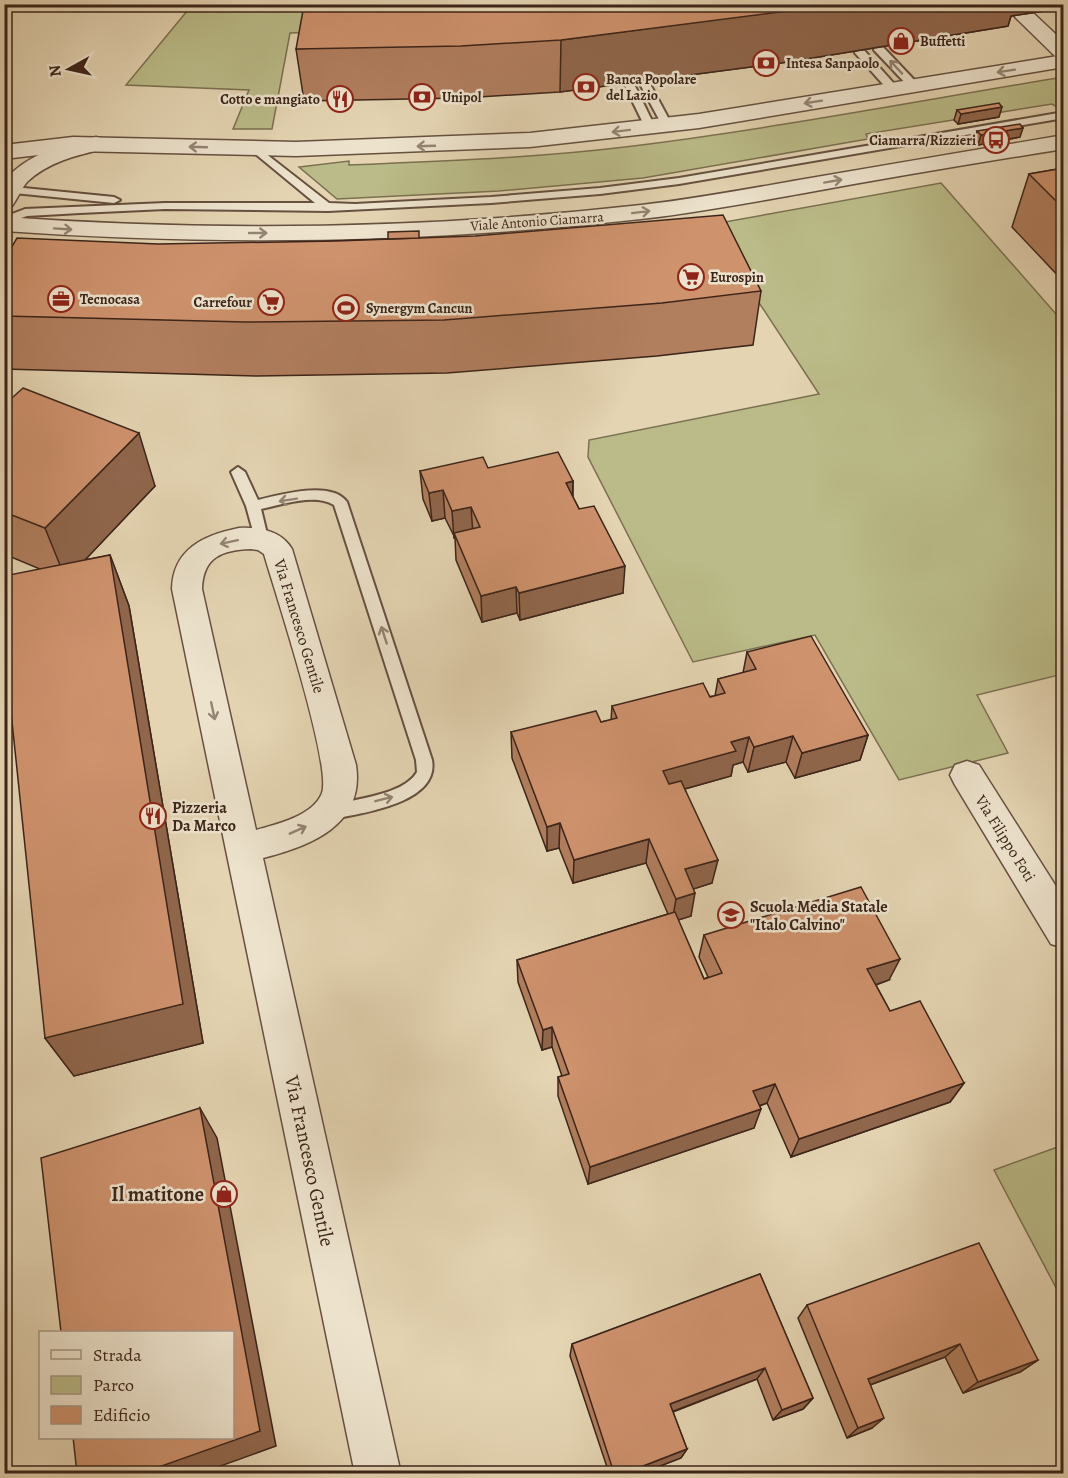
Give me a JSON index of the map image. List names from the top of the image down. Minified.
{"streets":{"street":["Viale Antonio Ciamarra","Via Francesco Gentile","Via Filippo Foti"]},"places":{"shop":["Buffetti","Il matitone"],"bank":["Intesa Sanpaolo","Banca Popolare del Lazio","Unipol"],"restaurant":["Cotto e mangiato","Pizzeria Da Marco"],"bus stop":["Ciamarra/Rizzieri"],"supermarket":["Eurospin","Carrefour"],"office":["Tecnocasa"],"sports":["Synergym Cancun"],"school or university":["Scuola Media Statale \"Italo Calvino\""]},"legend":["Strada","Parco","Edificio"],"north":"left"}
